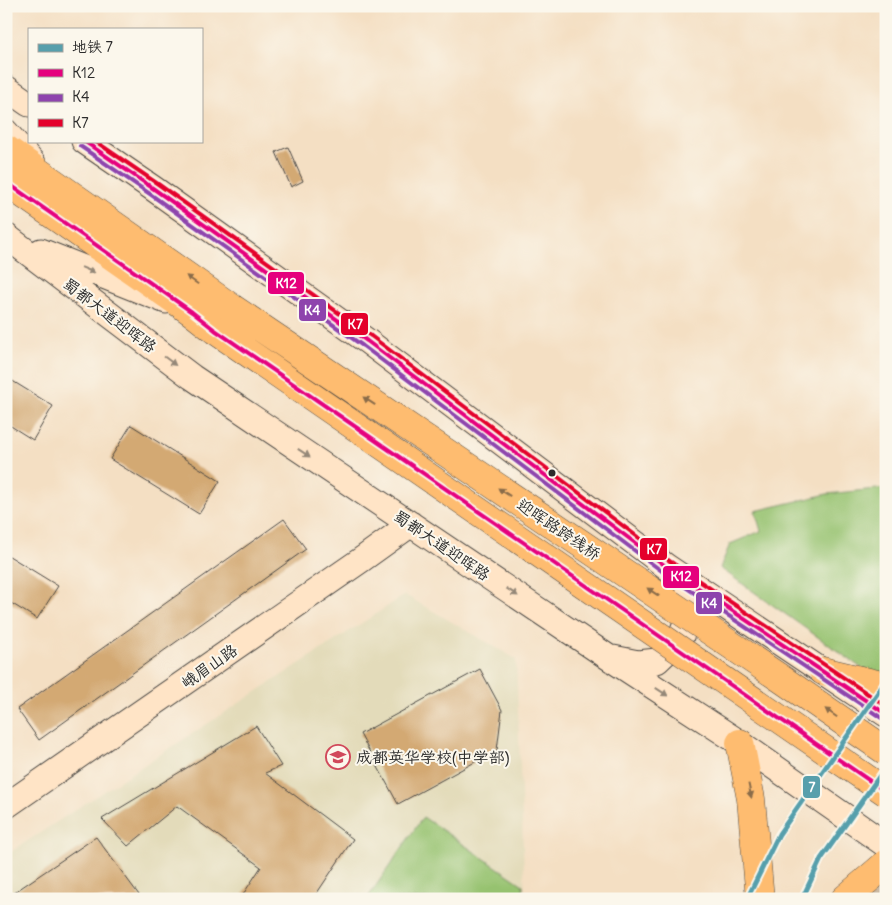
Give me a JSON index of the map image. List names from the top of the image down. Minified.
{"streets":{"main road":["蜀都大道迎晖路","迎晖路跨线桥","峨眉山路"]},"crossings":[["蜀都大道迎晖路","峨眉山路"]],"places":{"school or university":["成都英华学校(中学部)"]},"lines":["transit line K12","transit line K7","transit line K4","metro line 7"],"legend":["地铁 7","K12","K4","K7"]}
